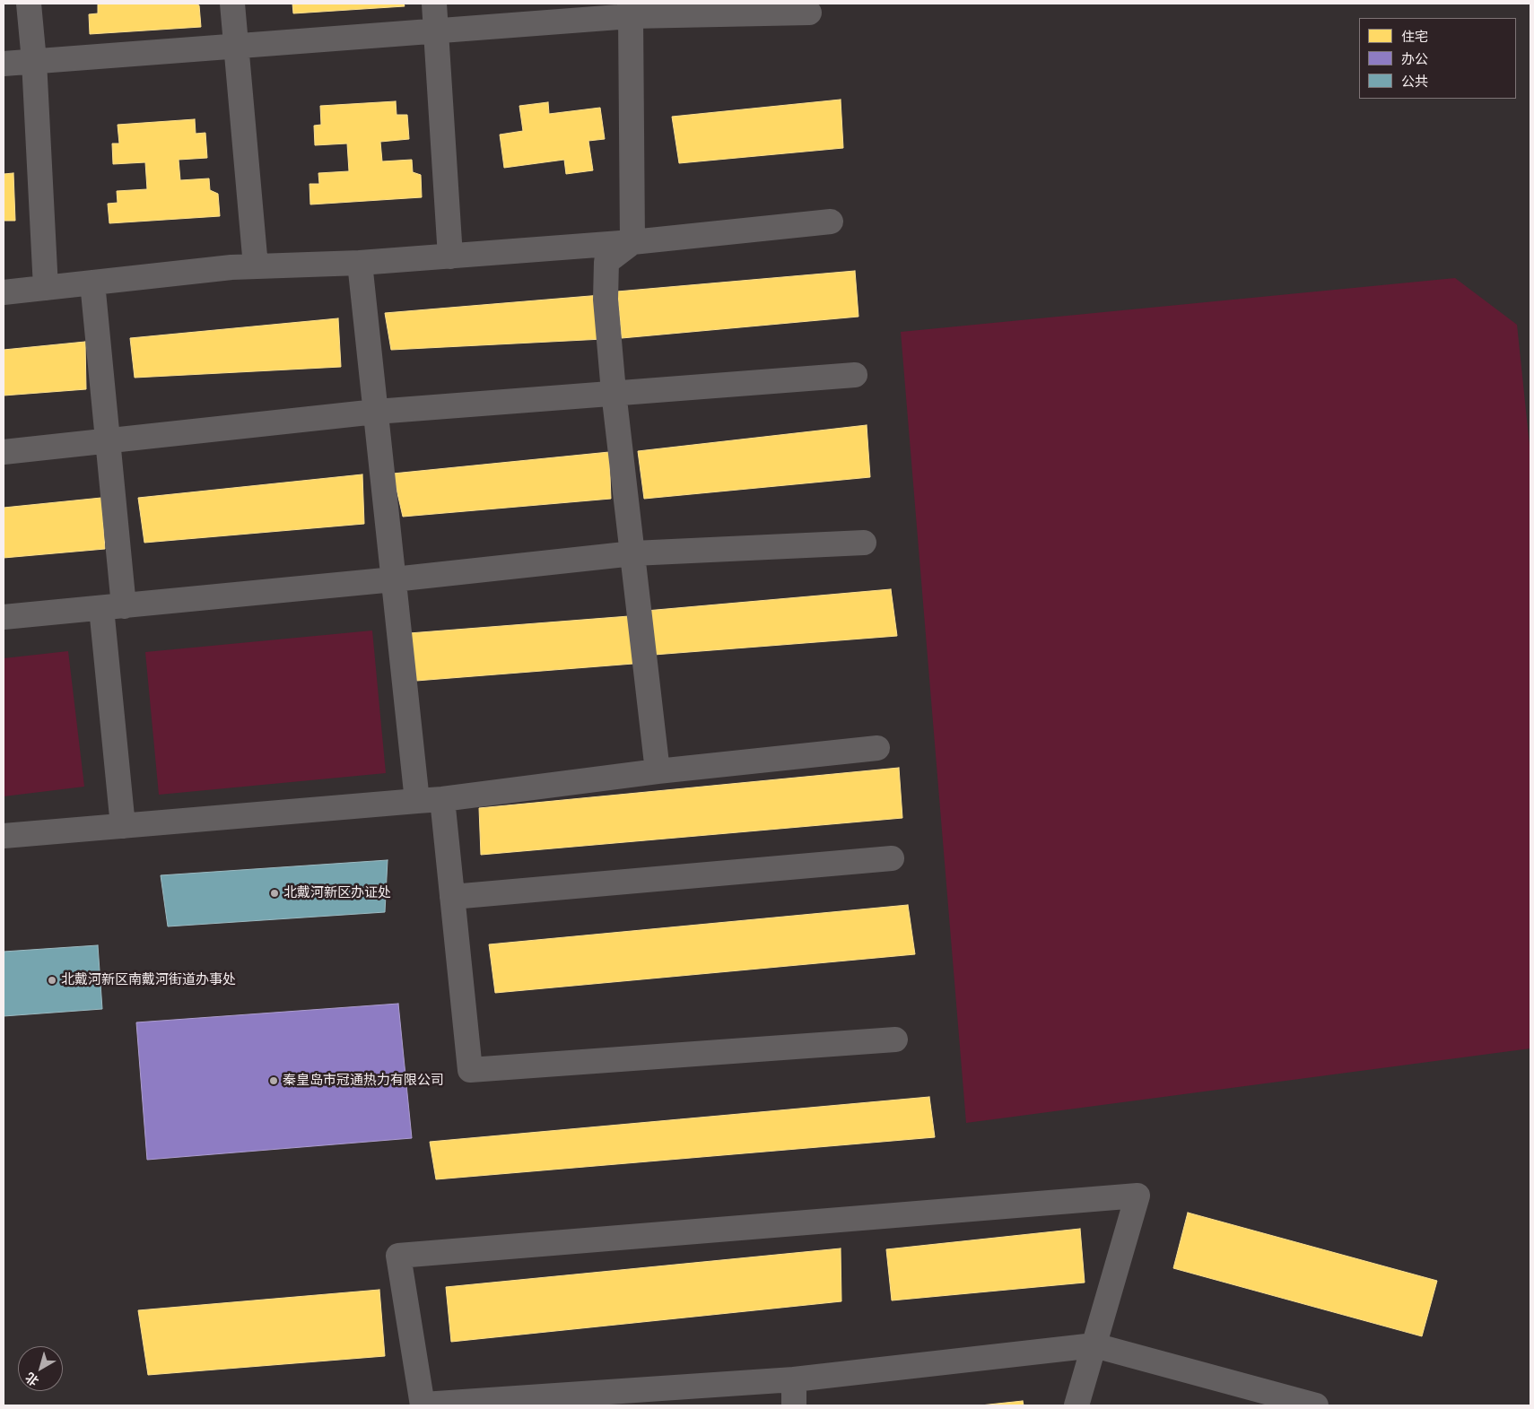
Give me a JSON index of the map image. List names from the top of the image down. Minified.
{"places":["北戴河新区办证处","北戴河新区南戴河街道办事处","秦皇岛市冠通热力有限公司"],"legend":["住宅","办公","公共"],"north":"bottom left"}
